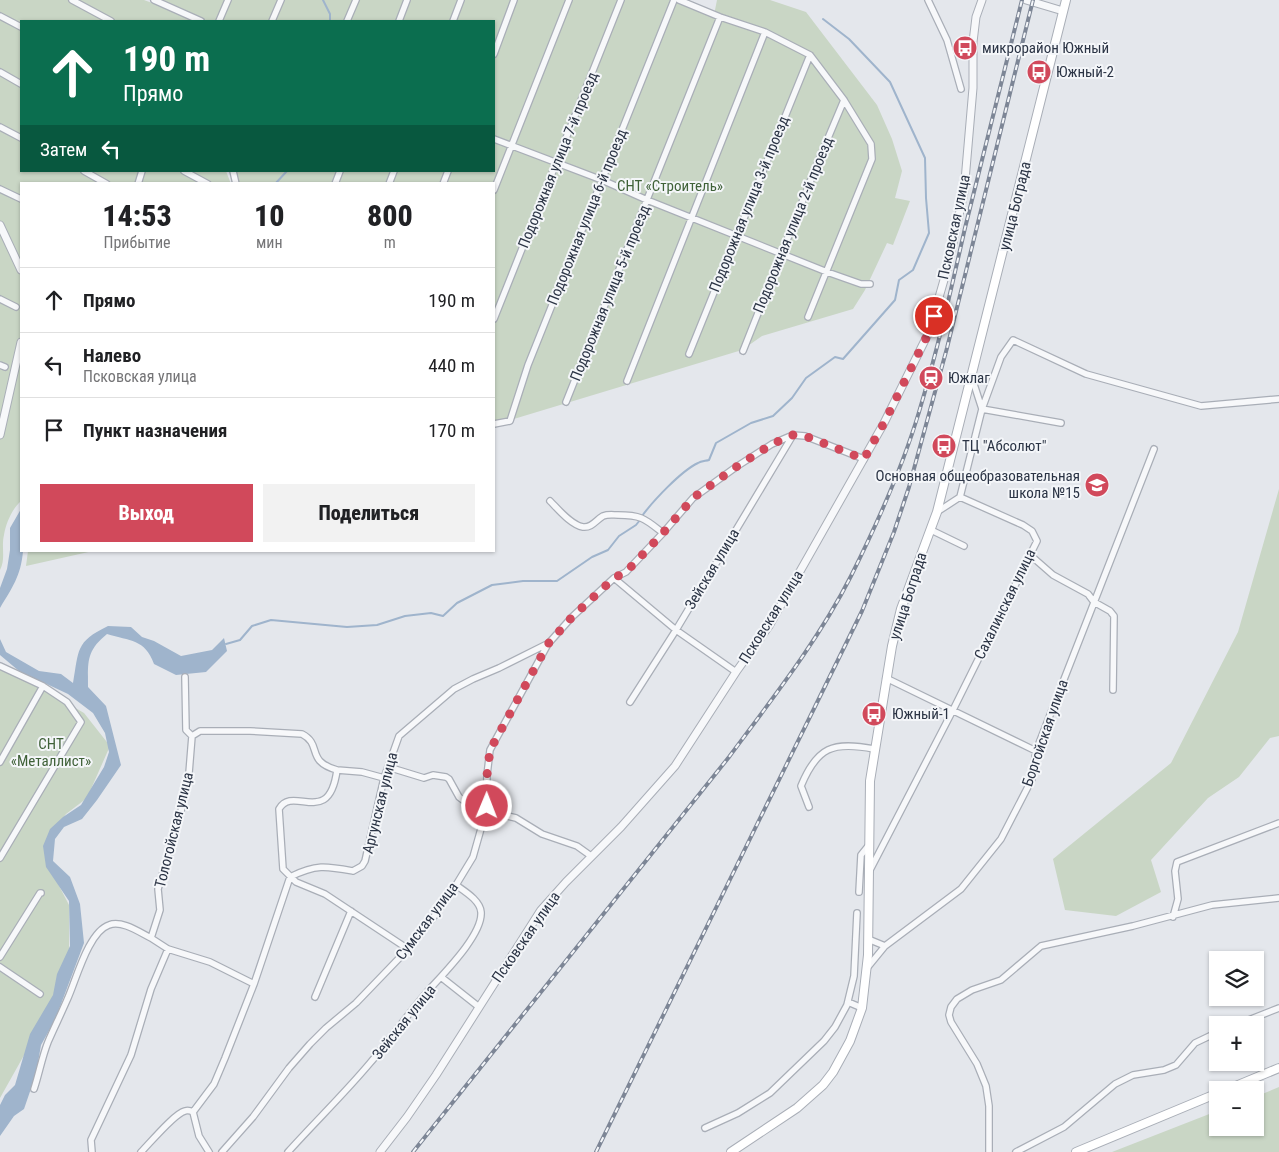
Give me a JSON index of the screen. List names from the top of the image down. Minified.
{"streets":{"main road":["улица Бограда"],"street":["Подорожная улица 7-й проезд","Подорожная улица 3-й проезд","Подорожная улица 6-й проезд","Подорожная улица 2-й проезд","Псковская улица","Подорожная улица 5-й проезд","Зейская улица","Сахалинская улица","Боргойская улица","Аргунская улица","Тологойская улица","Сумская улица"]},"crossings":[["улица Бограда","Сахалинская улица"],["улица Бограда","Боргойская улица"],["Зейская улица","Сумская улица"],["Аргунская улица","Сумская улица"]],"parks":["СНТ «Строитель»","СНТ «Металлист»"],"places":{"bus stop":["микрорайон Южный","Южный-2","ТЦ \"Абсолют\"","Южный-1"],"station":["Южлаг"],"school or university":["Основная общеобразовательная школа №15"]},"page":{"turn":["190 m","Прямо"],"then":"Затем","eta":["14:53","Прибытие","10","мин","800","m"],"list":[{"name":"Прямо","value":"190 m"},{"name":"Налево","note":"Псковская улица","value":"440 m"},{"name":"Пункт назначения","value":"170 m"}],"buttons":["Выход","Поделиться"],"map_buttons":["+","−"]}}
